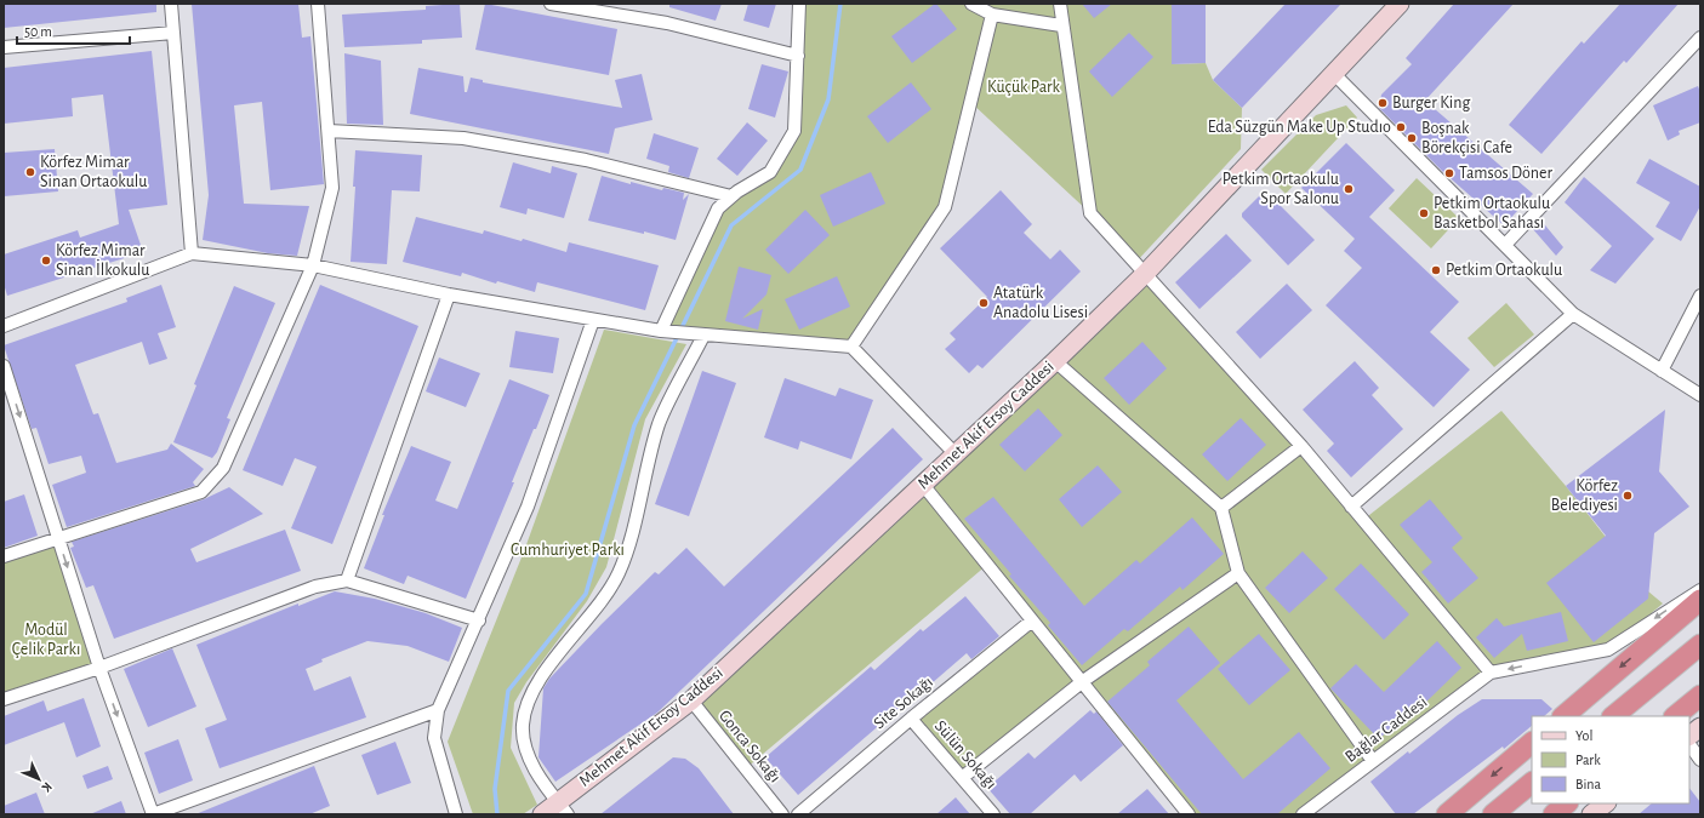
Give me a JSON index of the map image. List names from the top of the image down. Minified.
{"streets":{"main road":["Mehmet Akif Ersoy Caddesi"],"street":["Site Sokağı","Bağlar Caddesi","Gonca Sokağı","Sülün Sokağı"]},"crossings":[["Mehmet Akif Ersoy Caddesi","Gonca Sokağı"],["Site Sokağı","Sülün Sokağı"]],"parks":["Küçük Park","Cumhuriyet Parkı","Modül Çelik Parkı"],"places":["Burger King","Eda Süzgün Make Up Studıo","Boşnak Börekçisi Cafe","Körfez Mimar Sinan Ortaokulu","Tamsos Döner","Petkim Ortaokulu Spor Salonu","Petkim Ortaokulu Basketbol Sahası","Körfez Mimar Sinan İlkokulu","Petkim Ortaokulu","Atatürk Anadolu Lisesi","Körfez Belediyesi"],"legend":["Yol","Park","Bina"],"scale_bar":"50 m","north":"bottom right"}
